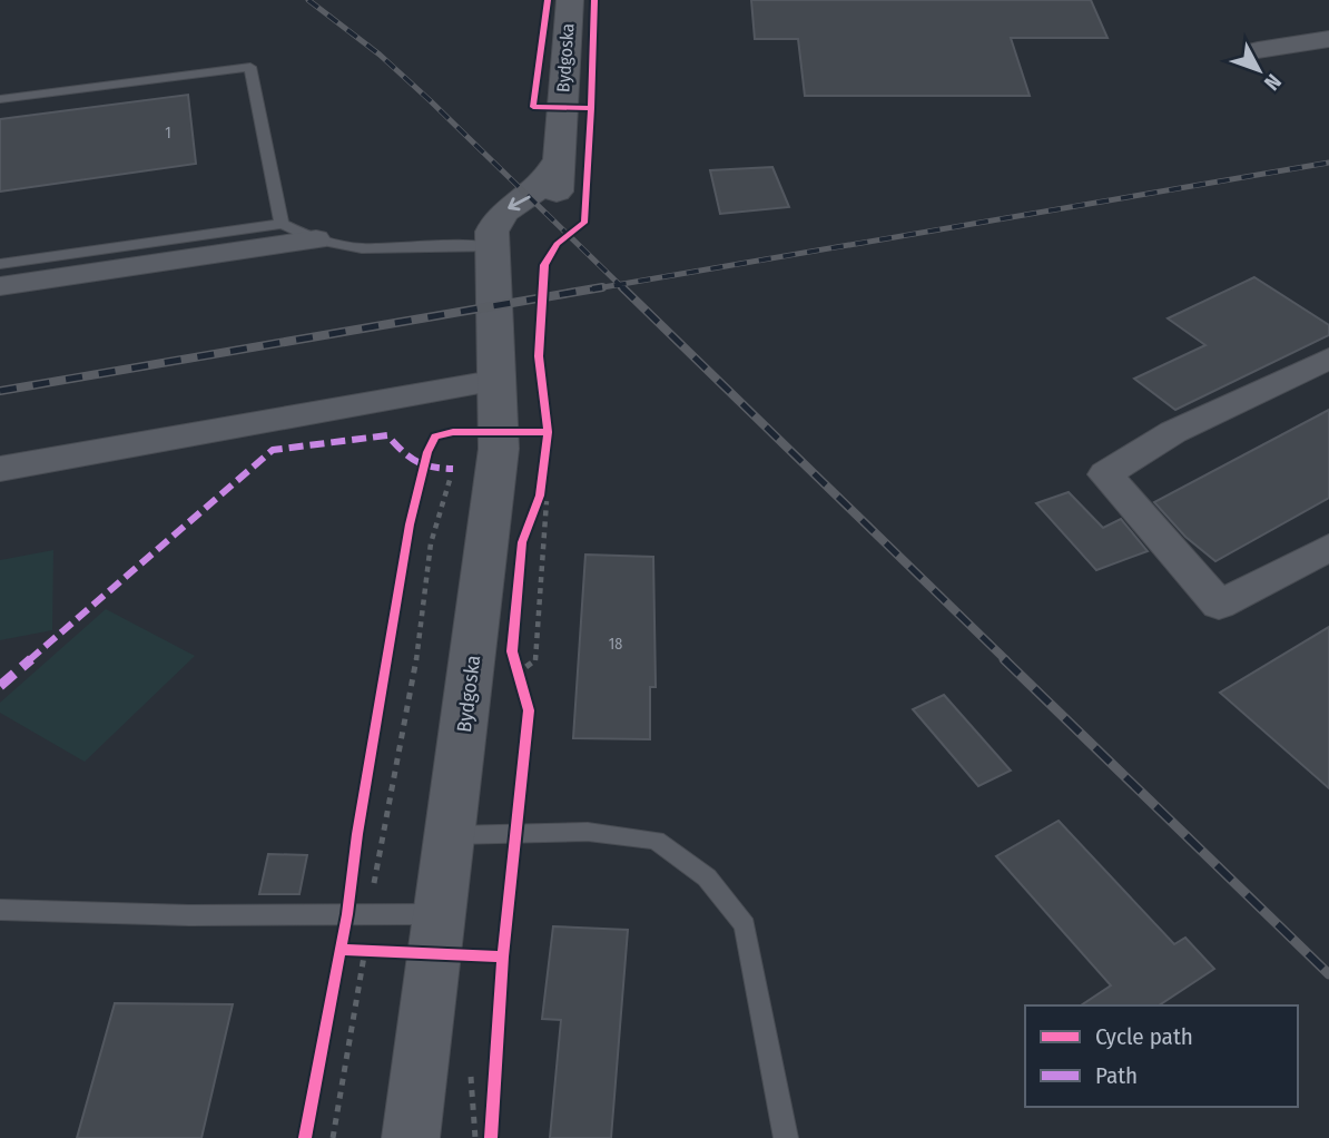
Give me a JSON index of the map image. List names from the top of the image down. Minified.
{"streets":{"street":["Bydgoska"]},"house_numbers":["1","18"],"legend":["Cycle path","Path"],"north":"bottom right"}
